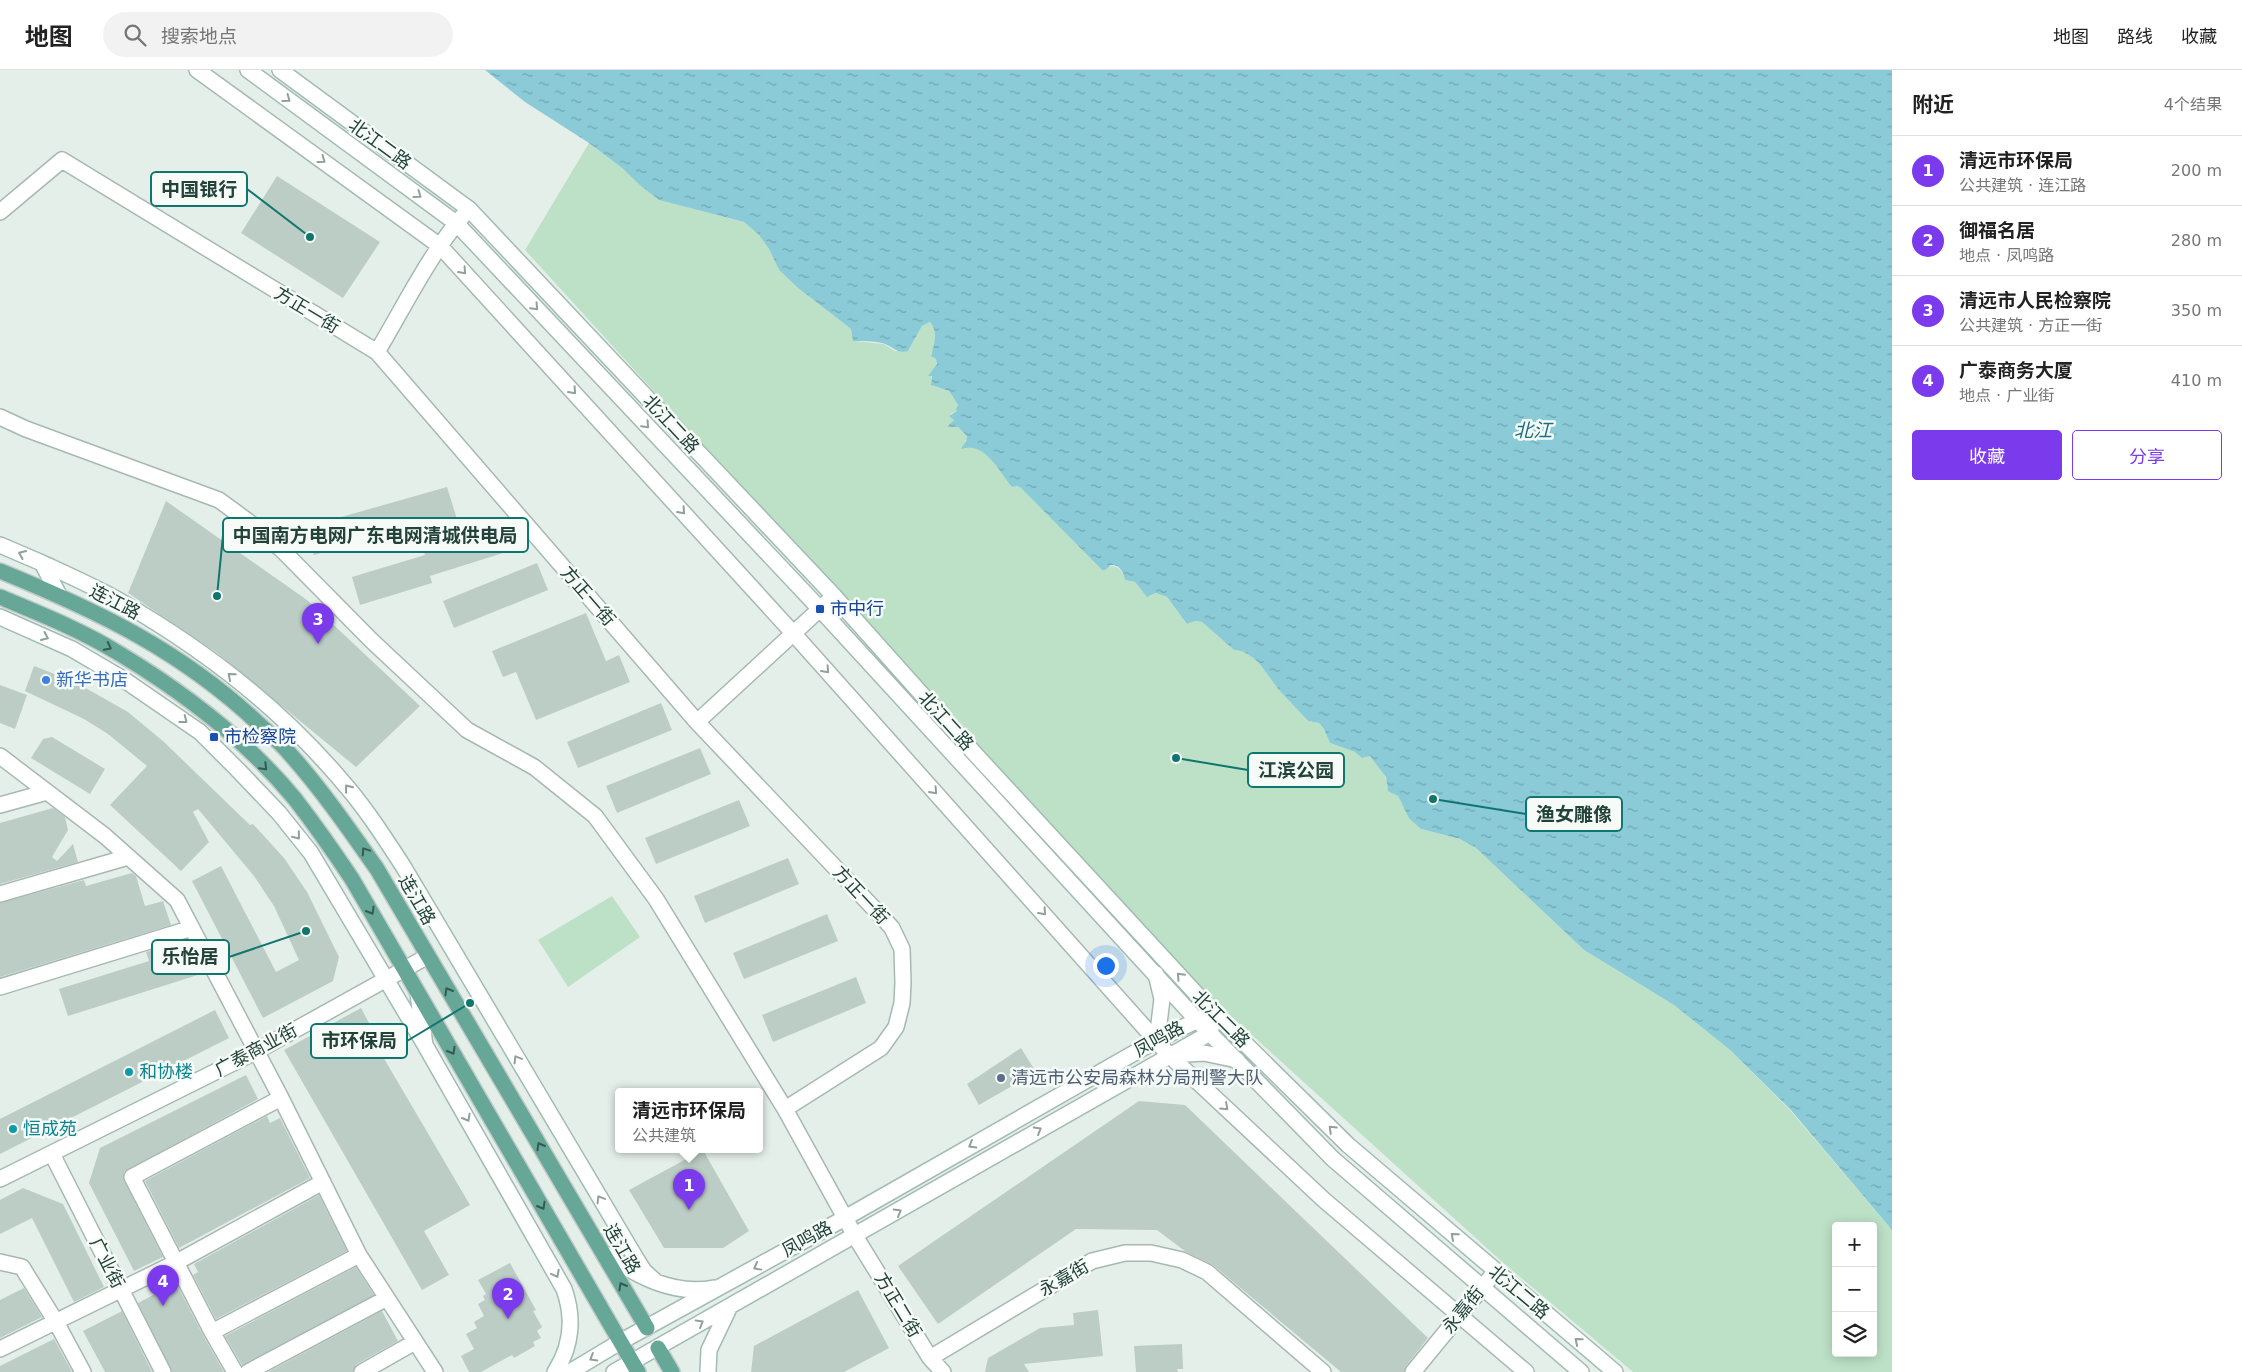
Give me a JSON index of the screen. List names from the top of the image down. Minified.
{"streets":{"main road":["连江路"],"street":["北江二路","方正一街","凤鸣路","广泰商业街","广业街","永嘉街","方正二街"]},"crossings":[["北江二路","凤鸣路"],["北江二路","永嘉街"],["连江路","凤鸣路"],["连江路","广泰商业街"],["凤鸣路","方正二街"],["广泰商业街","广业街"],["永嘉街","方正二街"]],"water":["北江"],"places":{"other":["中国银行","中国南方电网广东电网清城供电局","新华书店","江滨公园","渔女雕像","乐怡居","市环保局","和协楼","清远市公安局森林分局刑警大队","恒成苑"],"transit":["市中行","市检察院"]},"page":{"header":"地图","search":"搜索地点","nav":["地图","路线","收藏"],"heading":["附近","4个结果"],"list":[{"mark":"1","name":"清远市环保局","note":"公共建筑 · 连江路","value":"200 m"},{"mark":"2","name":"御福名居","note":"地点 · 凤鸣路","value":"280 m"},{"mark":"3","name":"清远市人民检察院","note":"公共建筑 · 方正一街","value":"350 m"},{"mark":"4","name":"广泰商务大厦","note":"地点 · 广业街","value":"410 m"}],"buttons":["收藏","分享"],"pins":["3","1","4","2"],"popup":["清远市环保局","公共建筑"],"map_buttons":["+","−"]}}
